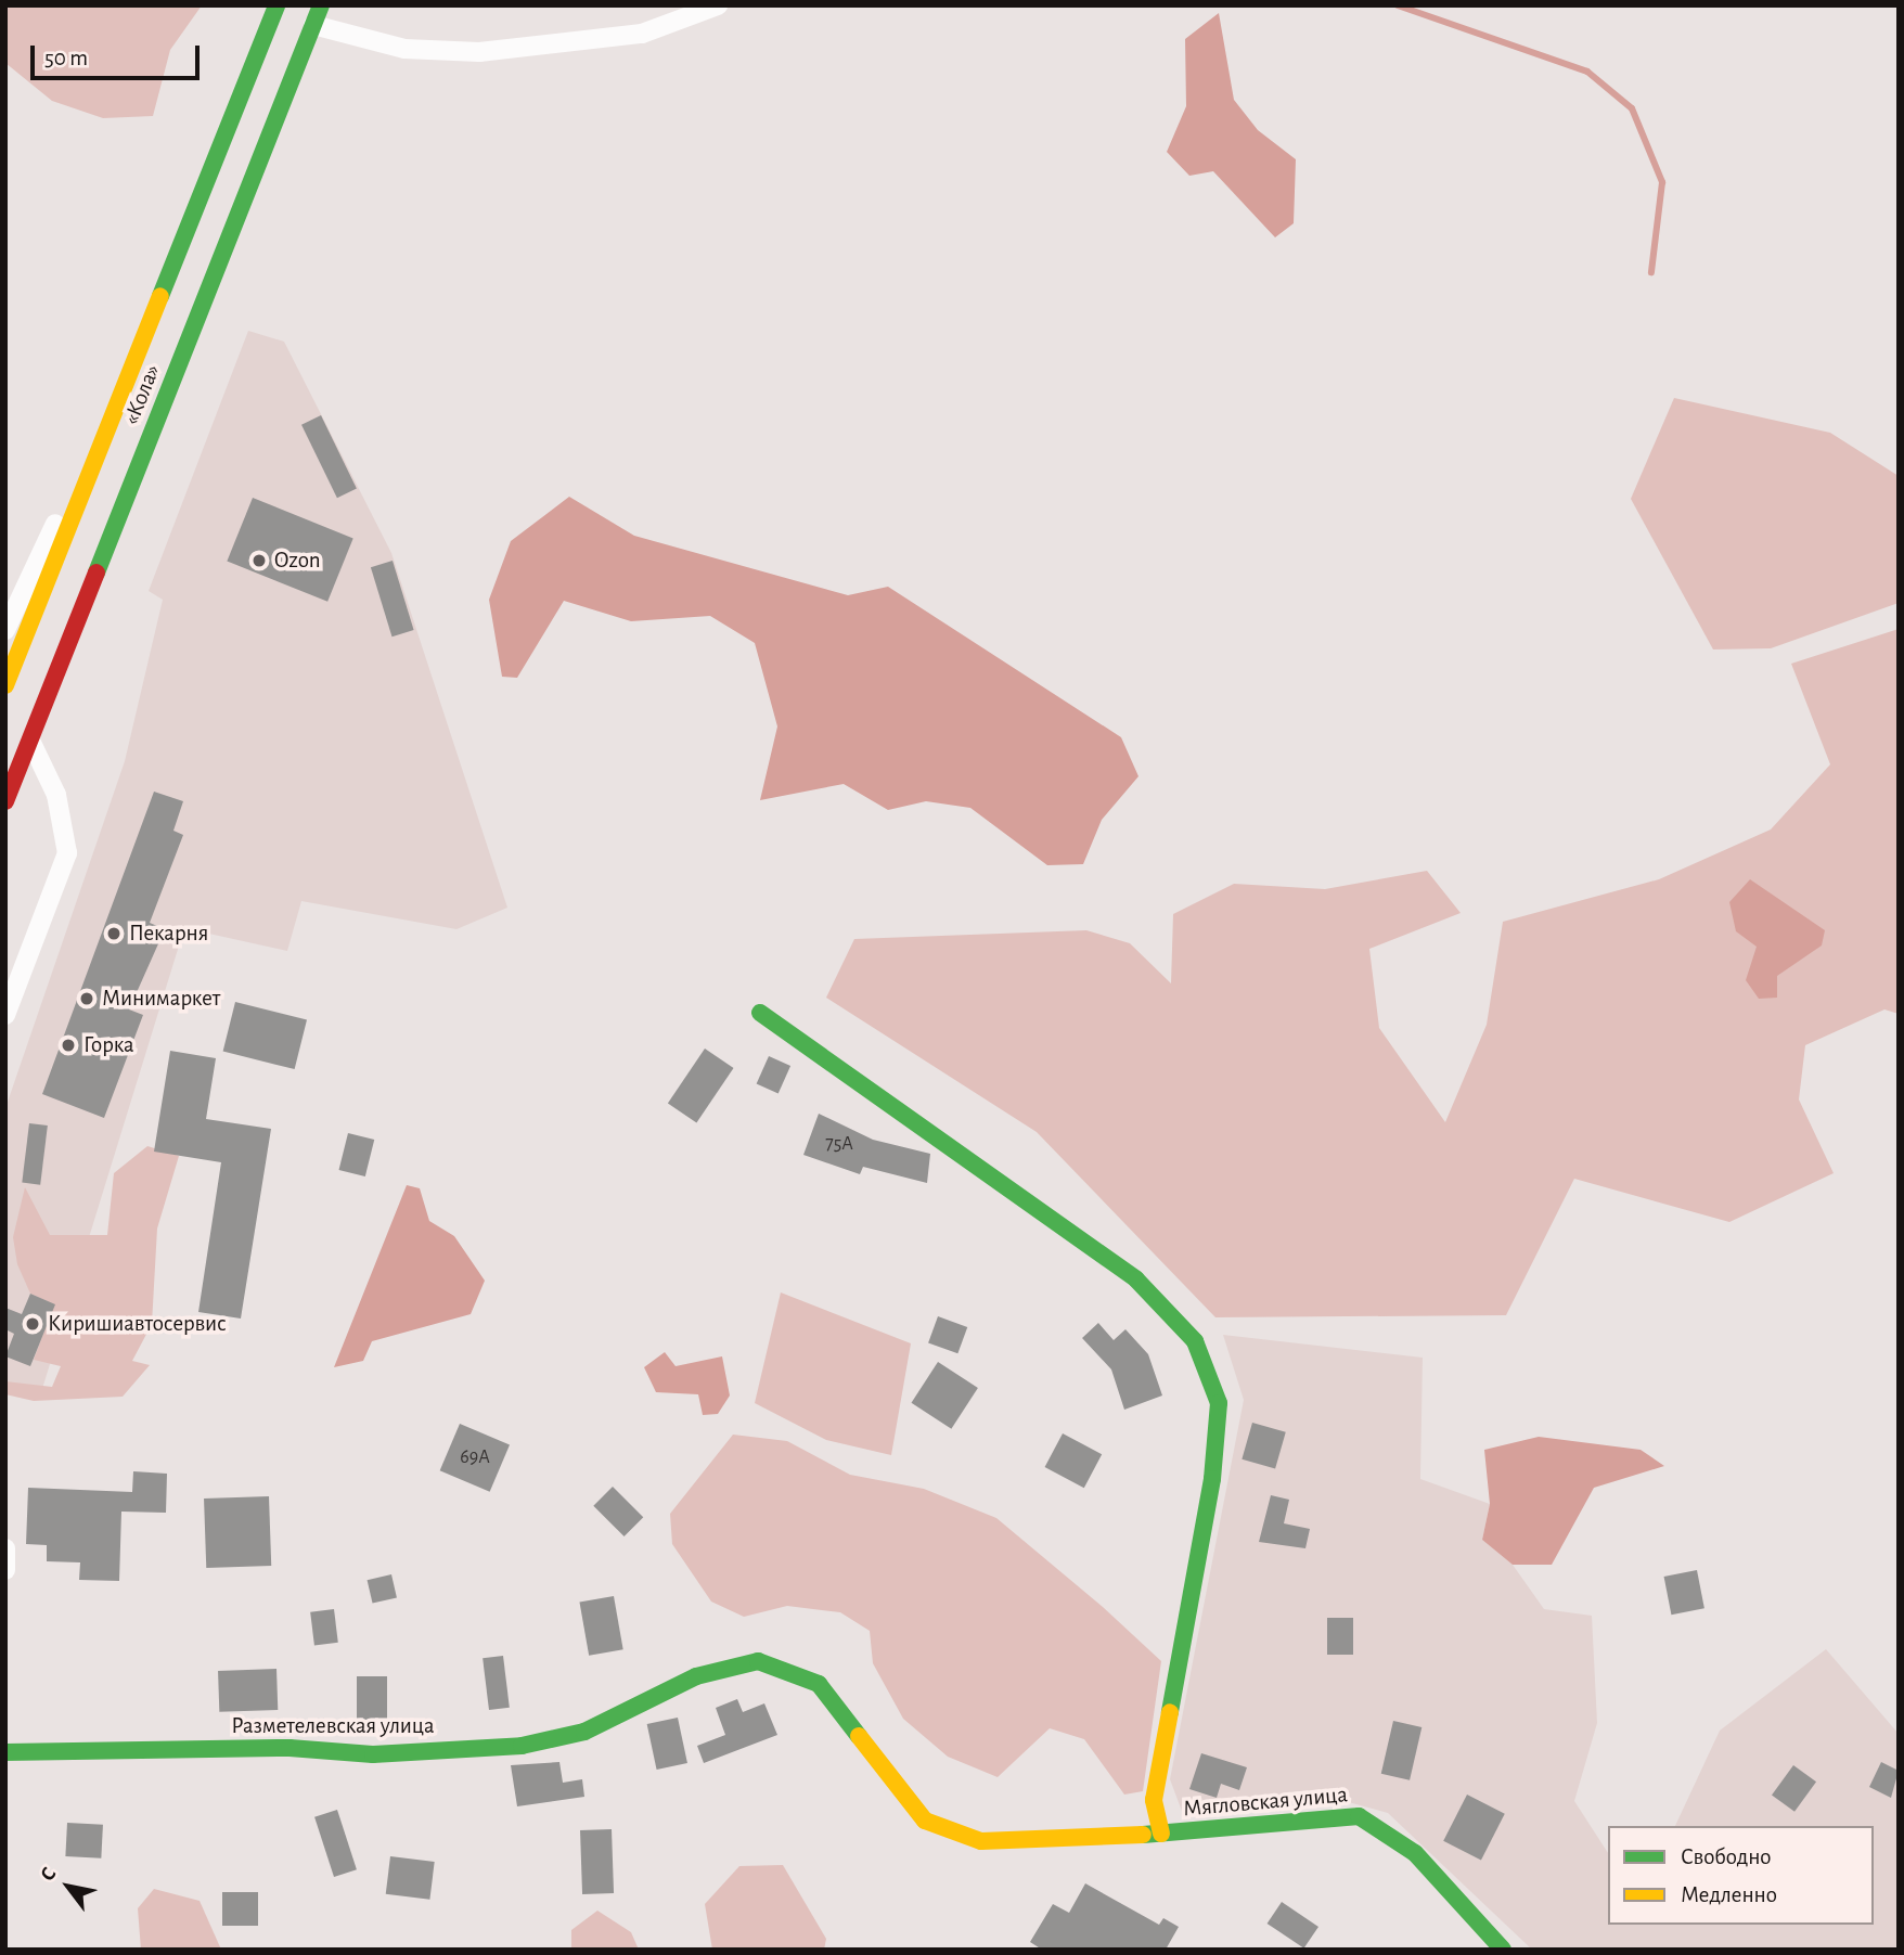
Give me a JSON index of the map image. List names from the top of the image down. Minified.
{"streets":{"main road":["«Кола»","Разметелевская улица","Мягловская улица"]},"crossings":[["Разметелевская улица","Мягловская улица"]],"places":["Ozon","Пекарня","Минимаркет","Горка","Киришиавтосервис"],"house_numbers":["75А","69А"],"legend":["Свободно","Медленно"],"scale_bar":"50 m","north":"top left"}
